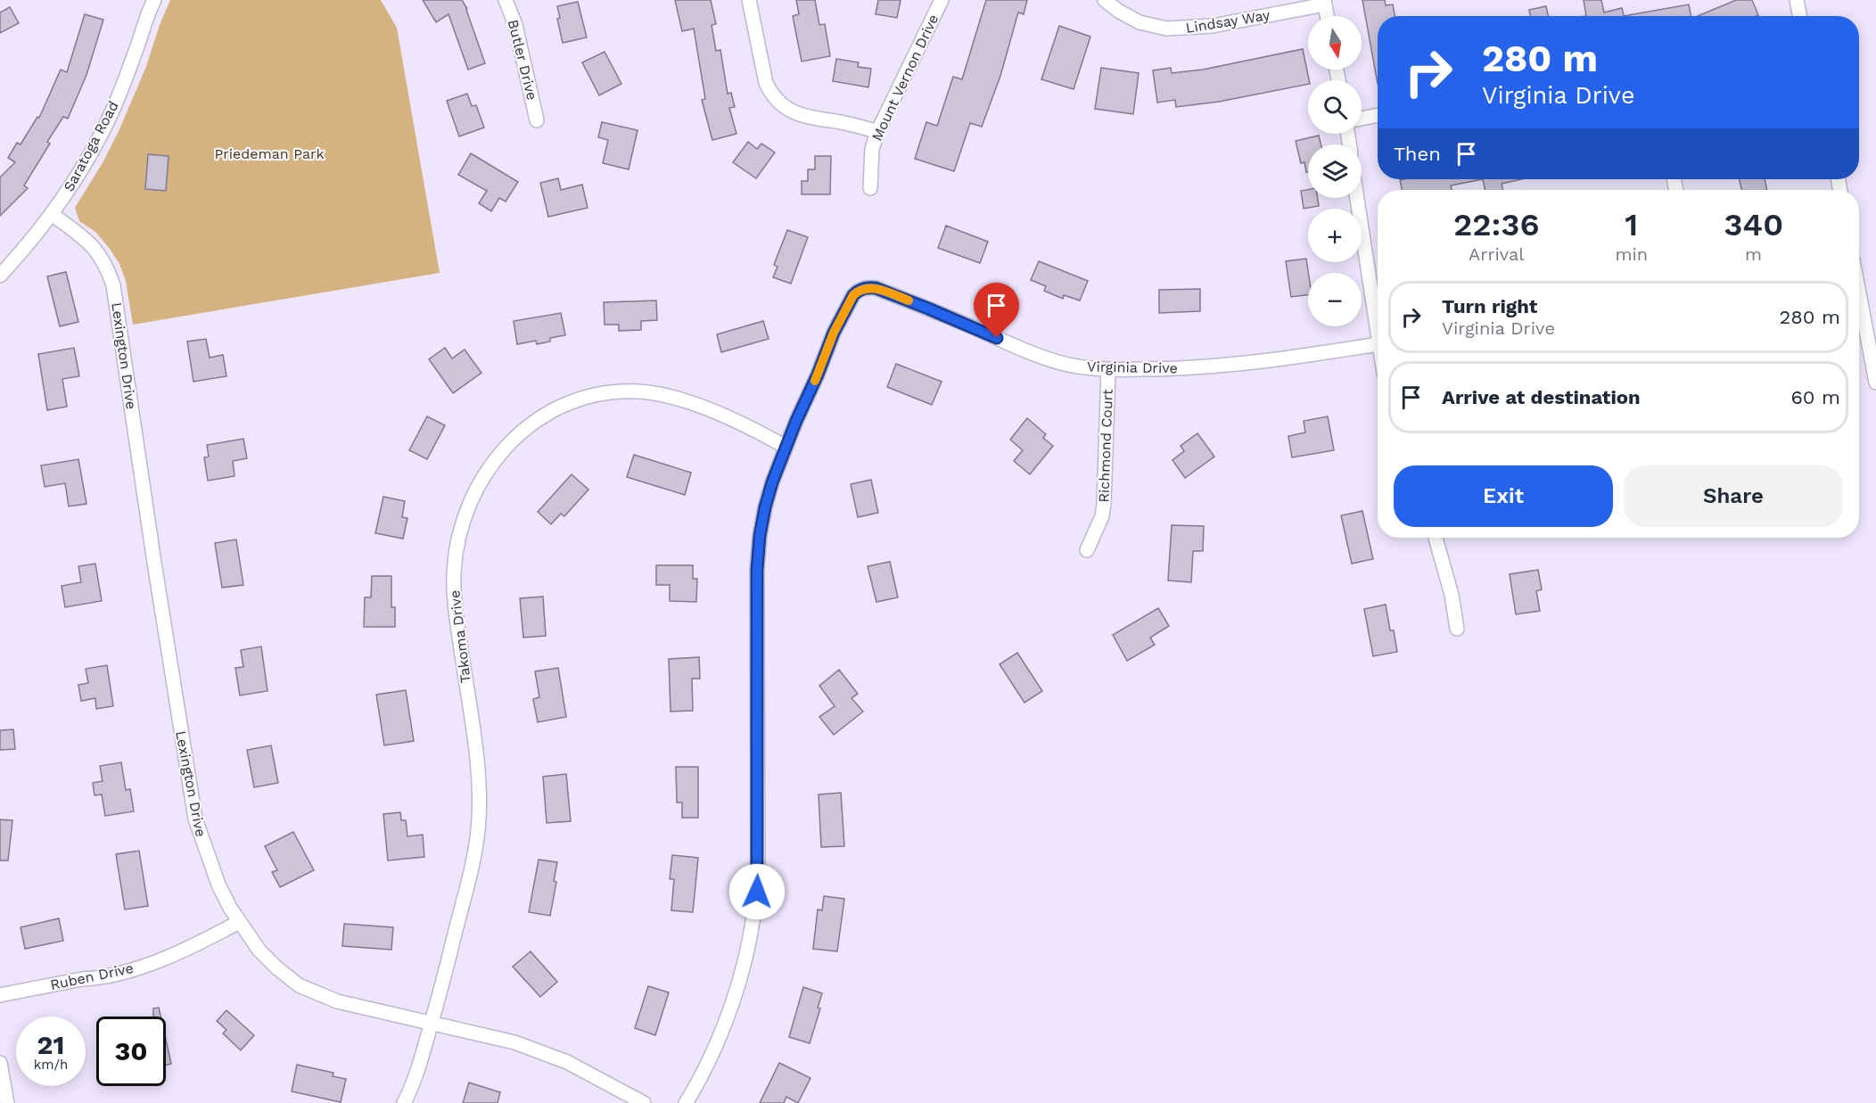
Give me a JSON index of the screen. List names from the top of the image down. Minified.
{"streets":{"street":["Lindsay Way","Butler Drive","Mount Vernon Drive","Saratoga Road","Lexington Drive","Virginia Drive","Richmond Court","Takoma Drive","Ruben Drive"]},"crossings":[["Saratoga Road","Lexington Drive"],["Lexington Drive","Takoma Drive"],["Lexington Drive","Ruben Drive"],["Virginia Drive","Richmond Court"],["Virginia Drive","Takoma Drive"]],"parks":["Priedeman Park"],"north":"bottom","page":{"map_buttons":["+","−"],"turn":["280 m","Virginia Drive"],"then":"Then","eta":["22:36","Arrival","1","min","340","m"],"list":[{"name":"Turn right","note":"Virginia Drive","value":"280 m"},{"name":"Arrive at destination","value":"60 m"}],"buttons":["Exit","Share"],"speed":"21 km/h","limit":"30"}}
